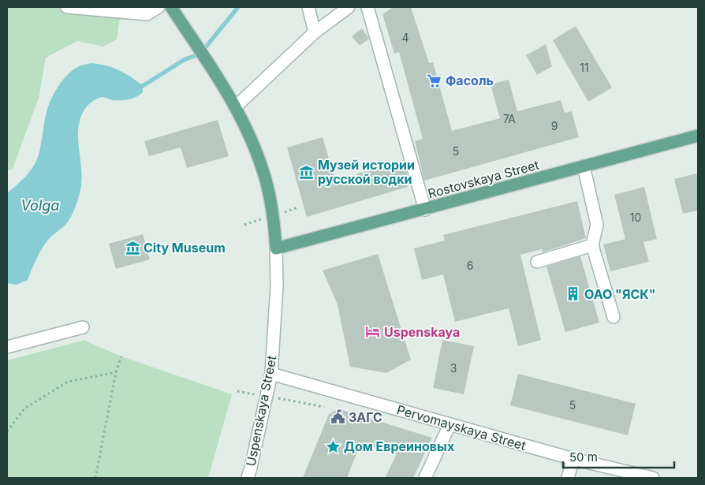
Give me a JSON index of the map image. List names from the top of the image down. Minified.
{"streets":{"main road":["Rostovskaya Street"],"street":["Uspenskaya Street","Pervomayskaya Street"]},"crossings":[["Rostovskaya Street","Uspenskaya Street"],["Uspenskaya Street","Pervomayskaya Street"]],"water":["Volga"],"places":{"supermarket":["Фасоль"],"museum":["Музей истории русской водки","City Museum"],"building":["ОАО \"ЯСК\""],"hotel":["Uspenskaya"],"public building":["ЗАГС"],"place":["Дом Евреиновых"]},"house_numbers":["4","11","7А","9","5","10","6","3","5"],"scale_bar":"50 m"}
